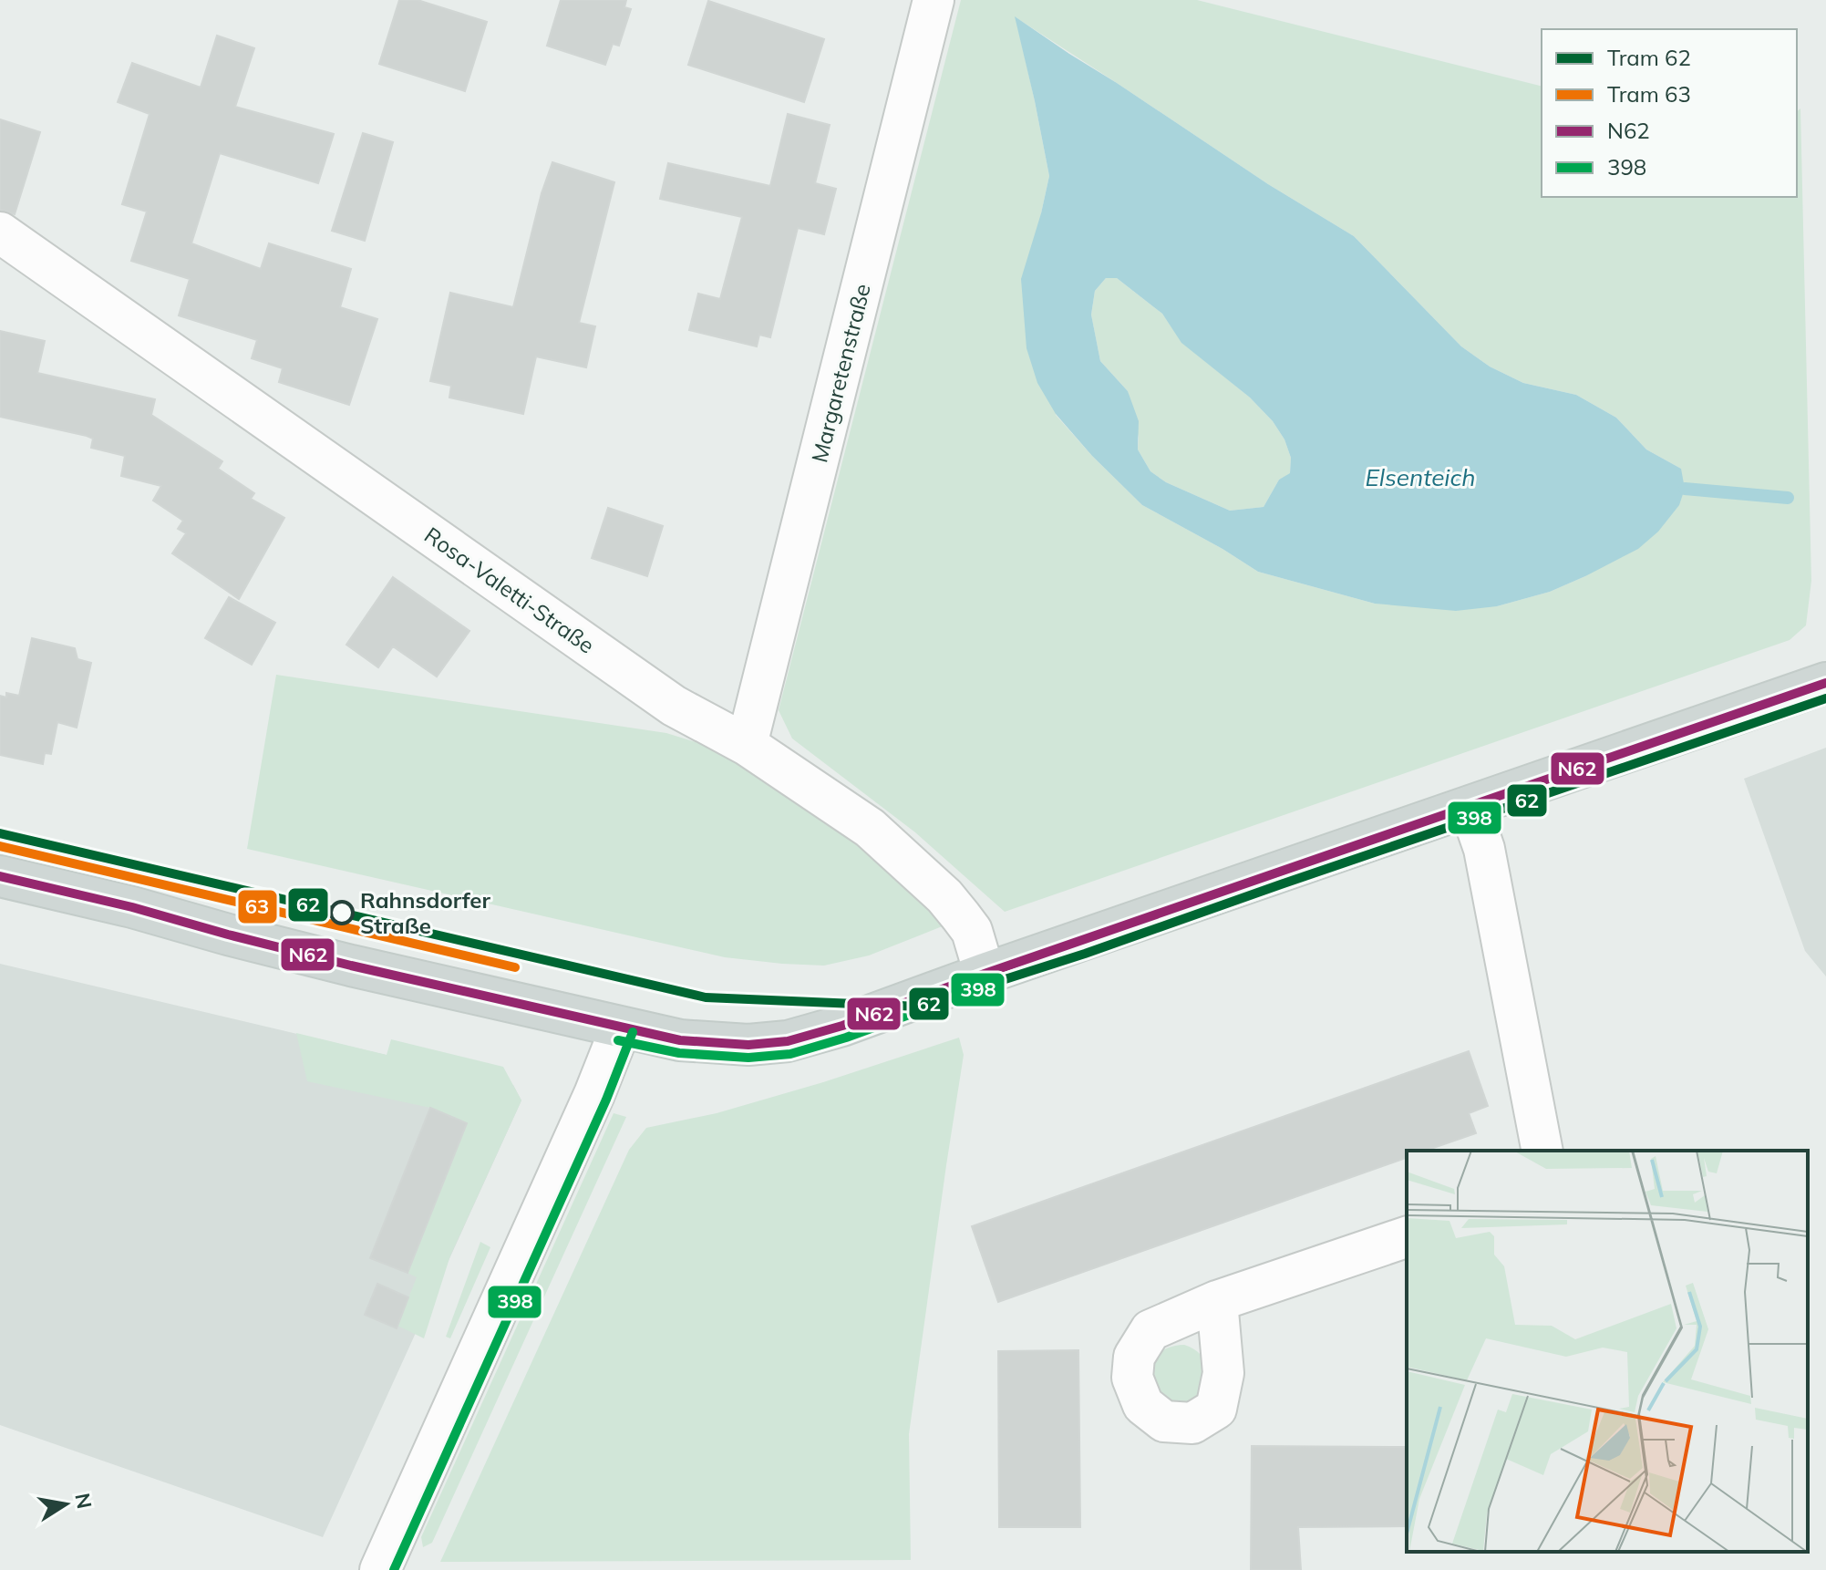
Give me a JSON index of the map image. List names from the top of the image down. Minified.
{"streets":{"street":["Margaretenstraße","Rosa-Valetti-Straße"]},"crossings":[["Margaretenstraße","Rosa-Valetti-Straße"]],"water":["Elsenteich"],"places":["Rahnsdorfer Straße"],"lines":["transit line N62","transit line 398","tram line 62","tram line 63"],"legend":["Tram 62","Tram 63","N62","398"],"north":"right"}
